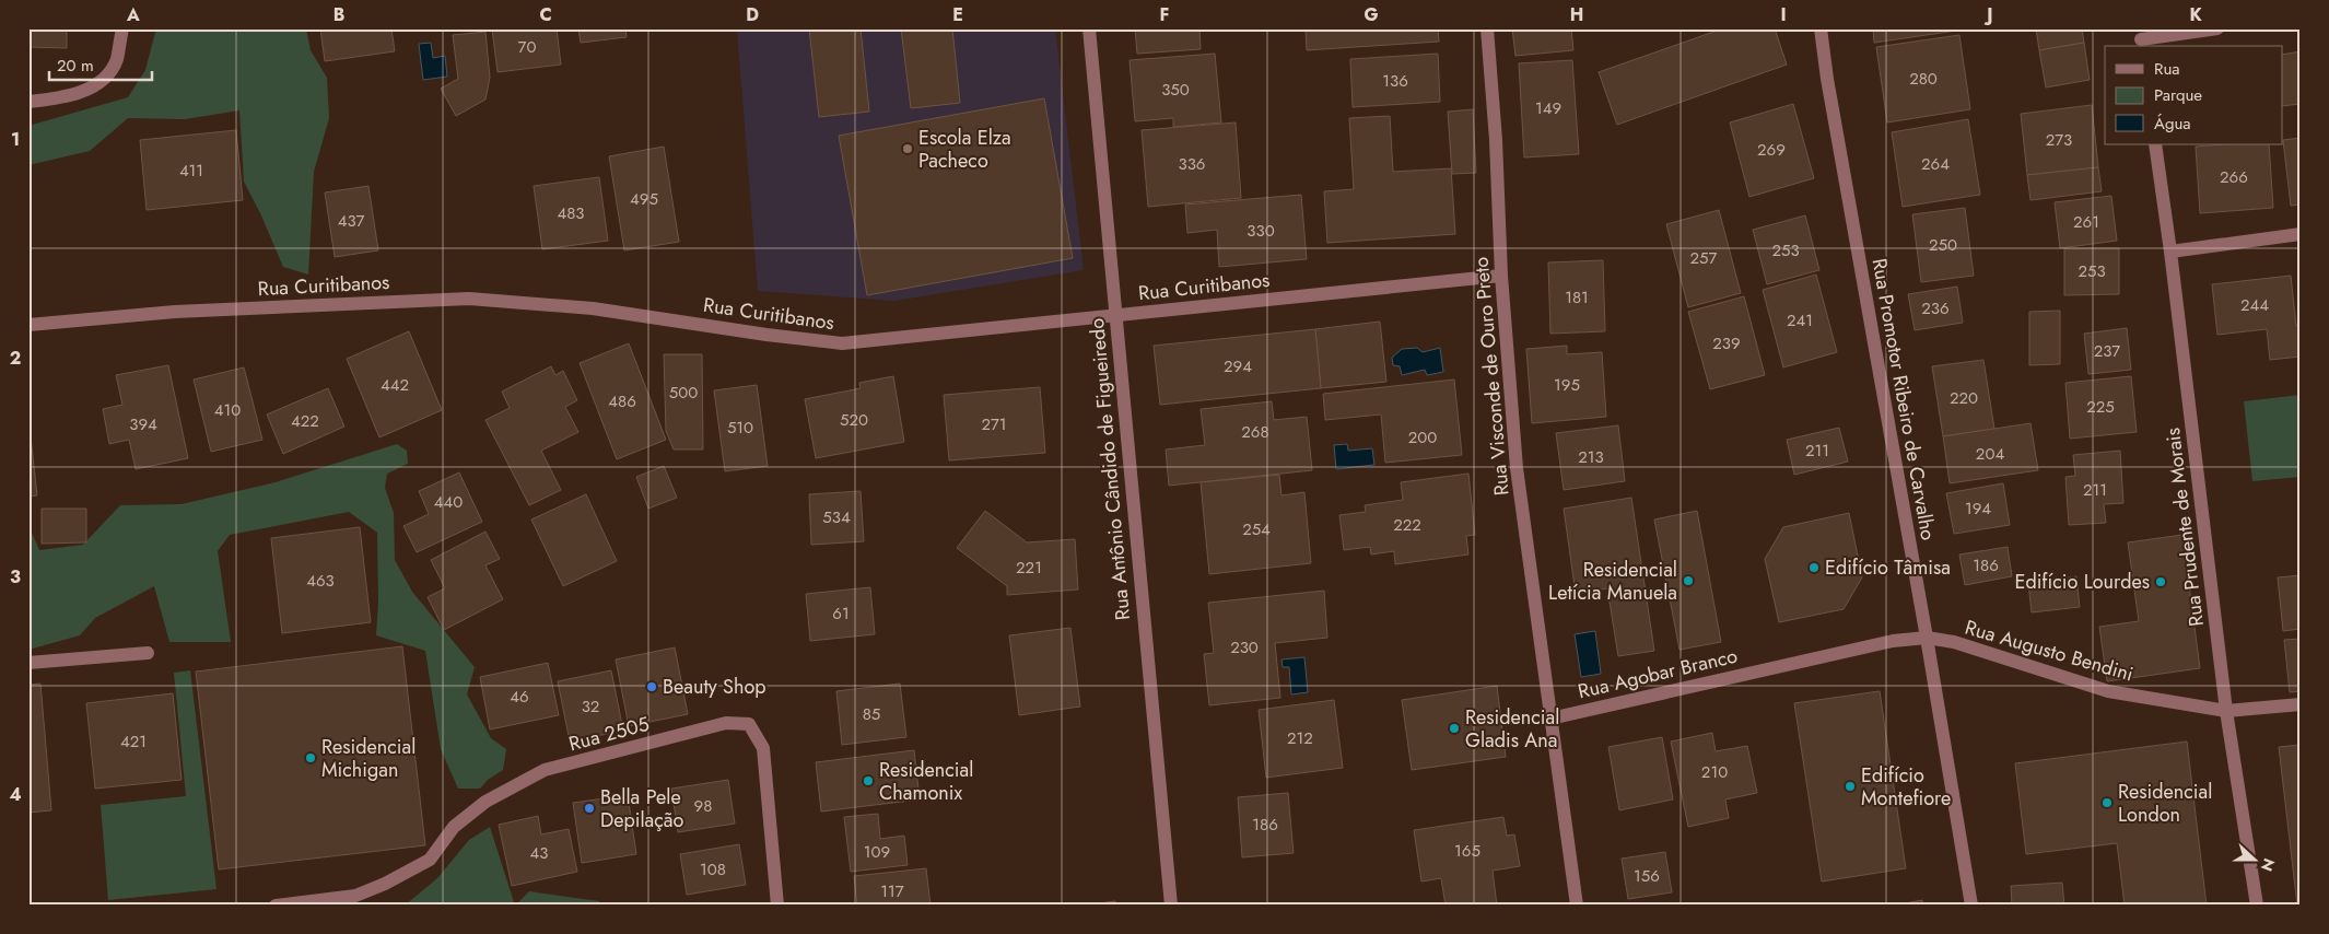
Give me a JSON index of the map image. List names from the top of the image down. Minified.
{"streets":{"street":["Rua Curitibanos","Rua Visconde de Ouro Preto","Rua Promotor Ribeiro de Carvalho","Rua Antônio Cândido de Figueiredo","Rua Prudente de Morais","Rua Augusto Bendini","Rua Agobar Branco","Rua 2505"]},"crossings":[["Rua Curitibanos","Rua Visconde de Ouro Preto"],["Rua Curitibanos","Rua Antônio Cândido de Figueiredo"],["Rua Visconde de Ouro Preto","Rua Agobar Branco"],["Rua Promotor Ribeiro de Carvalho","Rua Augusto Bendini"],["Rua Promotor Ribeiro de Carvalho","Rua Agobar Branco"],["Rua Prudente de Morais","Rua Augusto Bendini"],["Rua Augusto Bendini","Rua Agobar Branco"]],"places":["Escola Elza Pacheco","Edifício Tâmisa","Residencial Letícia Manuela","Edifício Lourdes","Beauty Shop","Residencial Gladis Ana","Residencial Michigan","Residencial Chamonix","Edifício Montefiore","Residencial London","Bella Pele Depilação"],"house_numbers":["70","280","136","350","149","273","269","336","264","411","266","495","483","437","261","330","250","253","257","253","181","244","236","241","239","237","294","442","195","500","220","486","225","410","520","422","394","271","510","268","200","211","204","213","211","440","194","534","222","254","186","221","463","61","230","46","32","85","212","421","210","98","186","165","109","43","108","156","117"],"legend":["Rua","Parque","Água"],"scale_bar":"20 m","north":"right","grid":{"columns":["A","B","C","D","E","F","G","H","I","J","K"],"rows":["1","2","3","4"]}}
